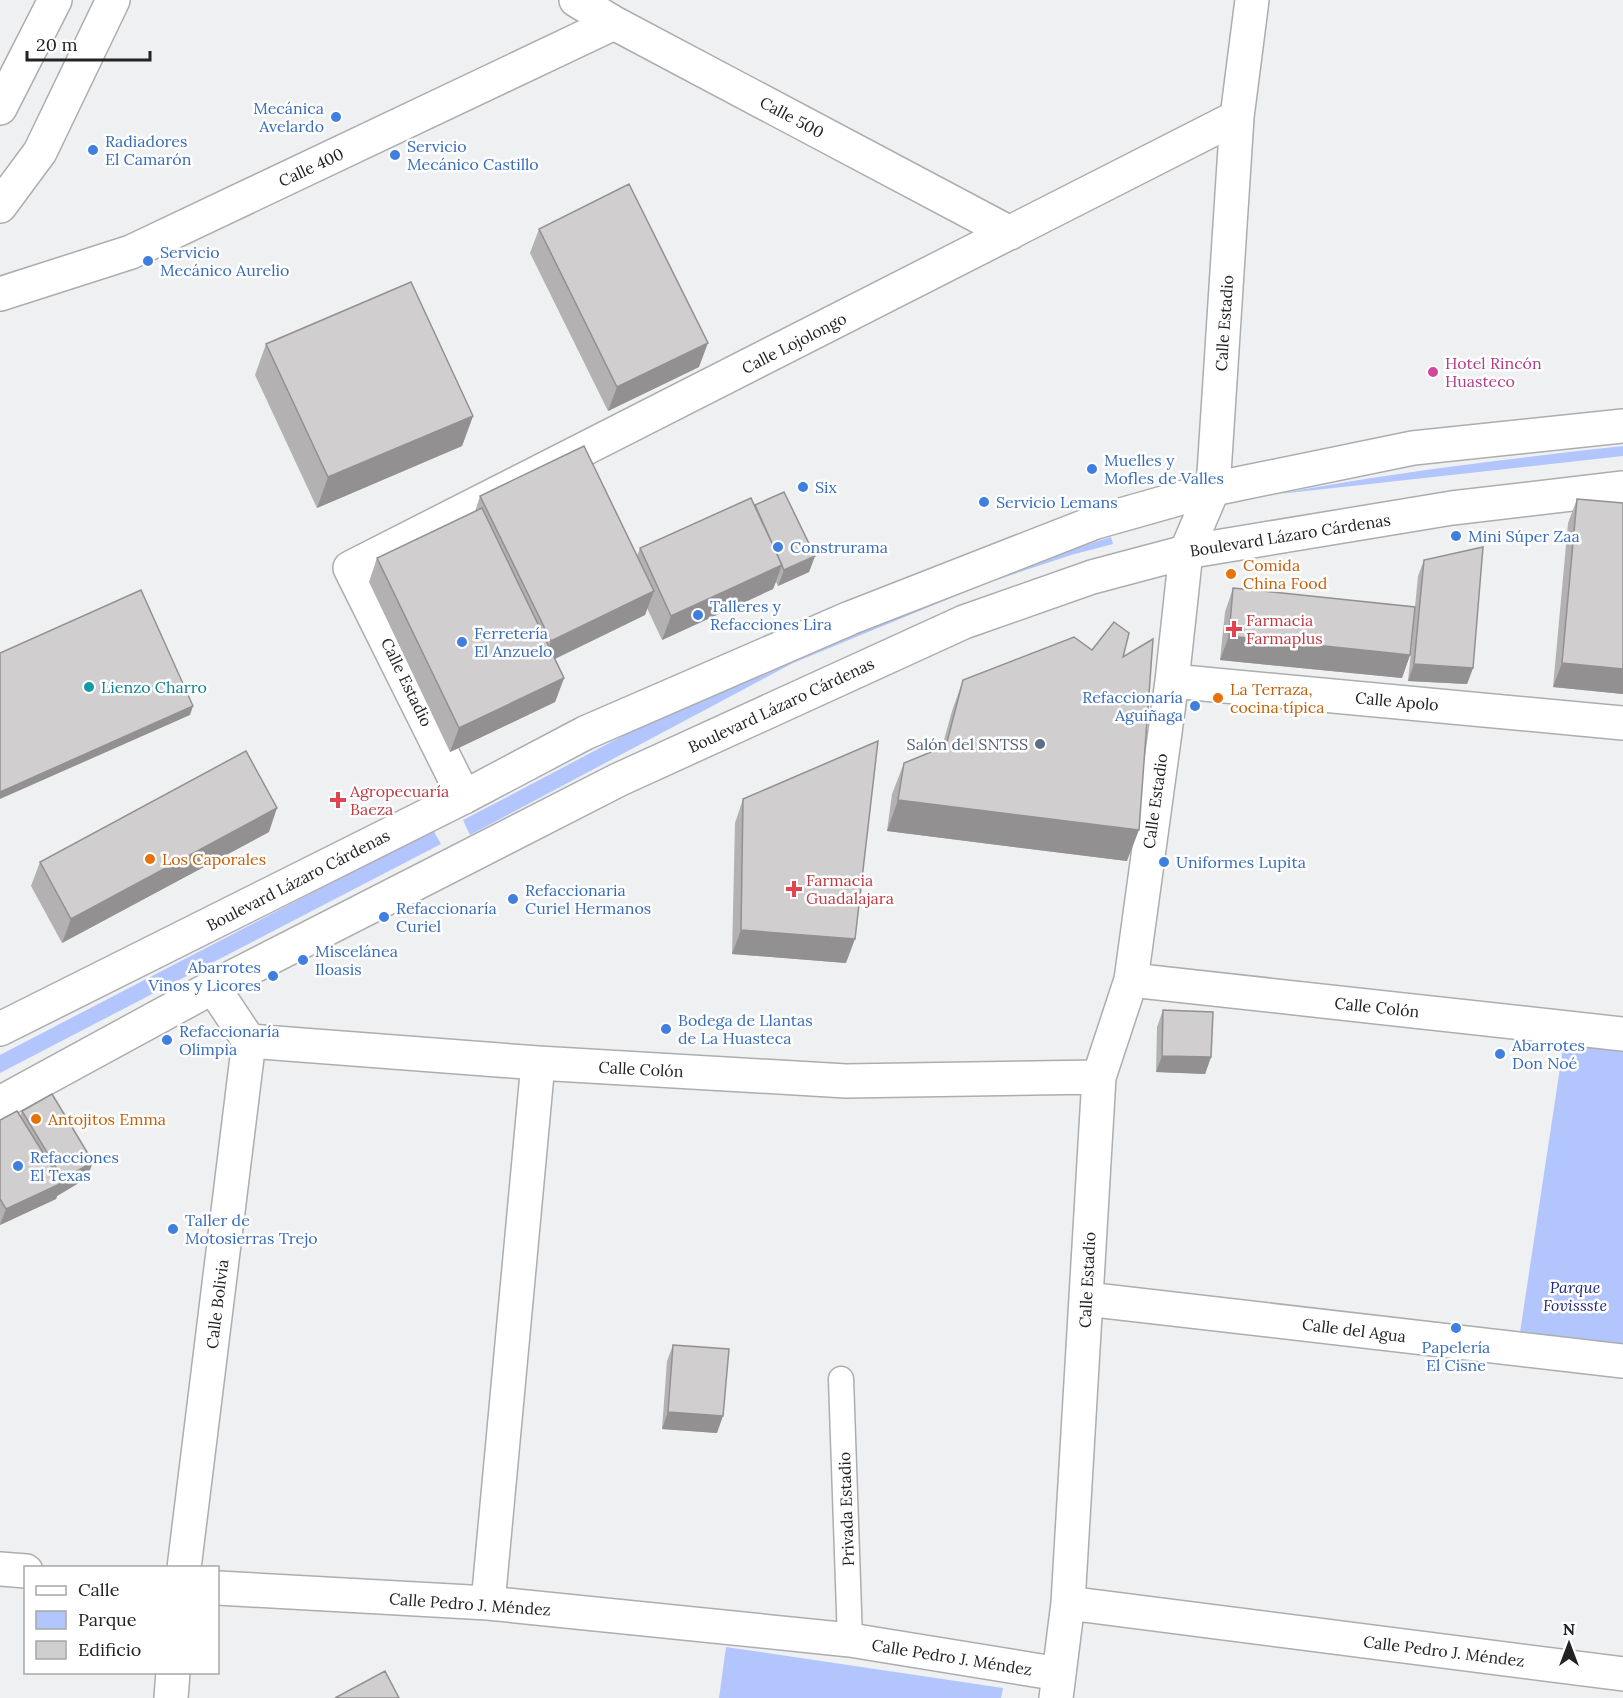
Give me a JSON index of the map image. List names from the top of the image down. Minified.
{"streets":{"street":["Calle 500","Calle 400","Calle Estadio","Calle Lojolongo","Boulevard Lázaro Cárdenas","Calle Apolo","Calle Colón","Calle Bolivia","Calle del Agua","Calle Pedro J. Méndez"],"lane":["Privada Estadio"]},"crossings":[["Calle 500","Calle 400"],["Calle 500","Calle Lojolongo"],["Calle Estadio","Calle Lojolongo"],["Calle Estadio","Boulevard Lázaro Cárdenas"],["Calle Estadio","Calle Apolo"],["Calle Estadio","Calle Colón"],["Calle Estadio","Calle del Agua"],["Calle Estadio","Calle Pedro J. Méndez"],["Calle Colón","Calle Bolivia"],["Privada Estadio","Calle Pedro J. Méndez"]],"parks":["Parque Fovissste"],"places":{"other":["Mecánica Avelardo","Radiadores El Camarón","Servicio Mecánico Castillo","Servicio Mecánico Aurelio","Hotel Rincón Huasteco","Muelles y Mofles de Valles","Six","Servicio Lemans","Mini Súper Zaa","Construrama","Comida China Food","Talleres y Refacciones Lira","Ferretería El Anzuelo","Lienzo Charro","La Terraza, cocina típica","Refaccionaría Aguiñaga","Salón del SNTSS","Los Caporales","Uniformes Lupita","Refaccionaria Curiel Hermanos","Refaccionaría Curiel","Miscelánea Iloasis","Abarrotes Vinos y Licores","Bodega de Llantas de La Huasteca","Refaccionaría Olimpia","Abarrotes Don Noé","Antojitos Emma","Refacciones El Texas","Taller de Motosierras Trejo","Papelería El Cisne"],"health":["Farmacia Farmaplus","Agropecuaría Baeza","Farmacia Guadalajara"]},"legend":["Calle","Parque","Edificio"],"scale_bar":"20 m","north":"top"}
